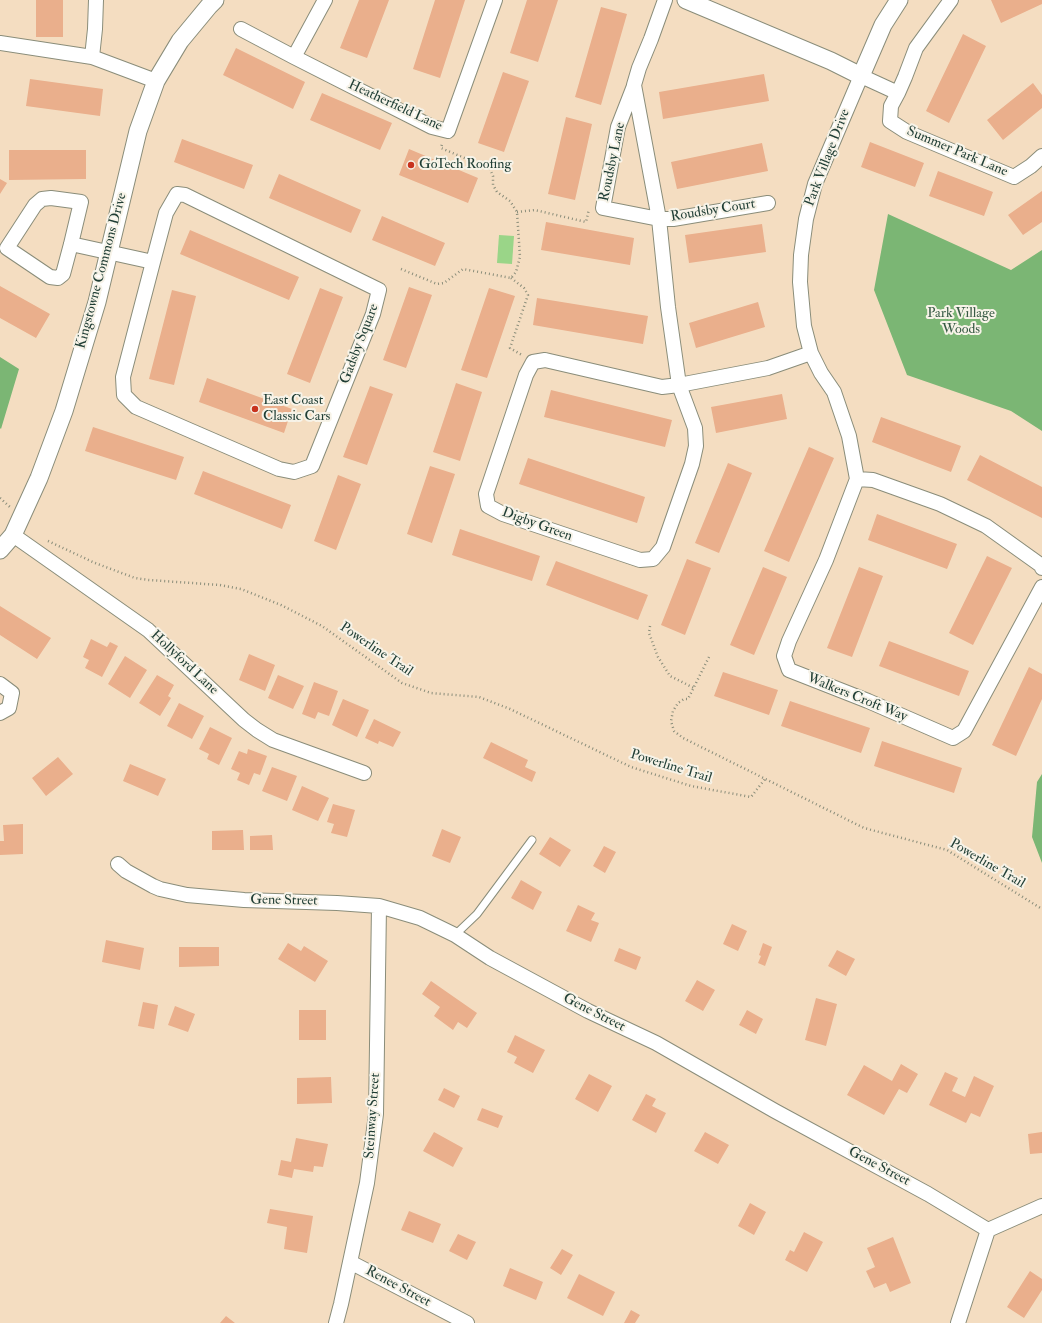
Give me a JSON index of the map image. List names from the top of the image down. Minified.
{"streets":{"street":["Heatherfield Lane","Summer Park Lane","Park Village Drive","Roudsby Lane","Roudsby Court","Kingstowne Commons Drive","Gadsby Square","Digby Green","Hollyford Lane","Walkers Croft Way","Gene Street","Steinway Street","Renee Street"],"path":["Powerline Trail"]},"crossings":[["Park Village Drive","Walkers Croft Way"],["Roudsby Lane","Roudsby Court"],["Roudsby Lane","Digby Green"],["Kingstowne Commons Drive","Hollyford Lane"],["Gene Street","Steinway Street"],["Steinway Street","Renee Street"]],"parks":["Park Village Woods"],"places":["GoTech Roofing","East Coast Classic Cars"]}
